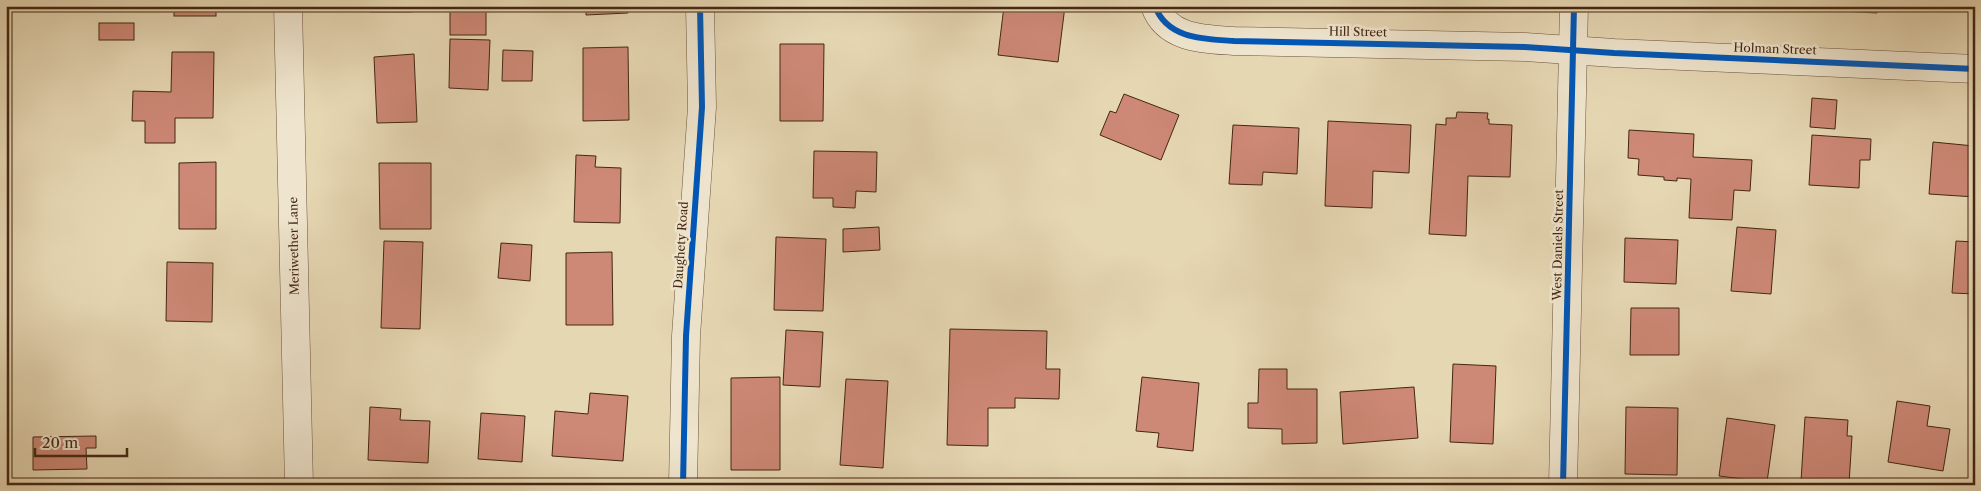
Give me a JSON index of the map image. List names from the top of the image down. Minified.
{"streets":{"street":["Hill Street","Holman Street","Daughety Road","West Daniels Street","Meriwether Lane"]},"crossings":[["Hill Street","Holman Street"],["Hill Street","West Daniels Street"],["Holman Street","West Daniels Street"]],"scale_bar":"20 m"}
